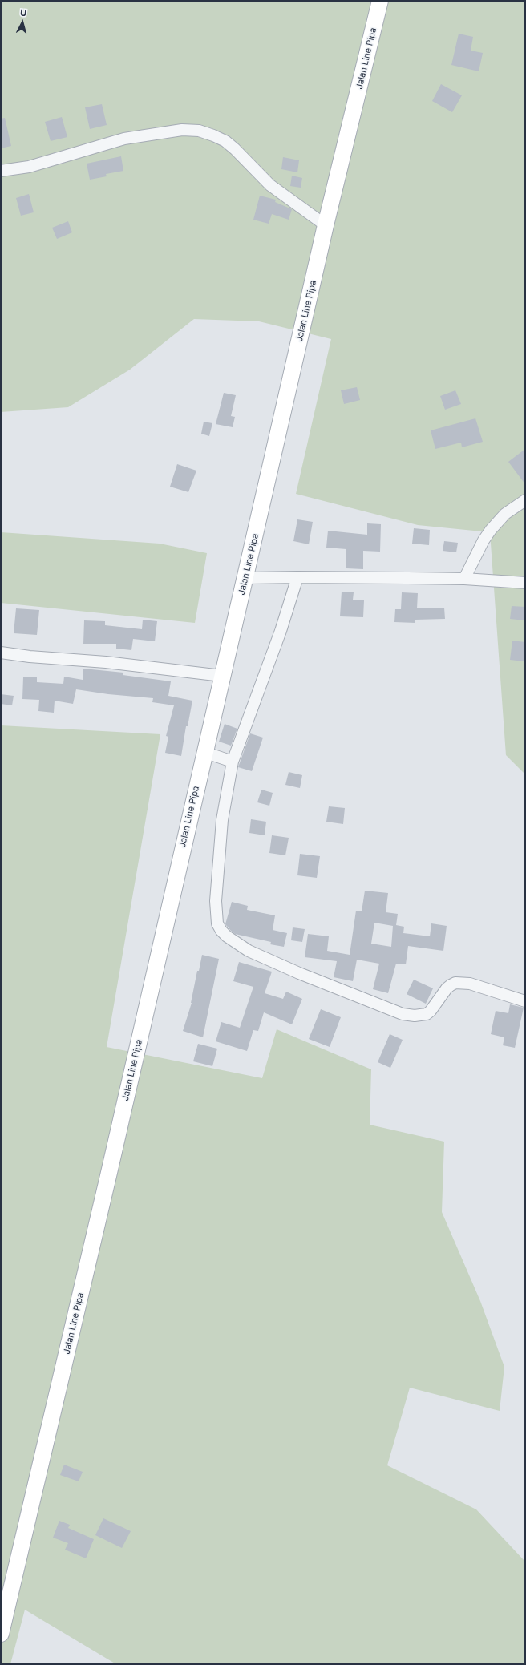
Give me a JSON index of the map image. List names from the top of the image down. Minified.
{"streets":{"main road":["Jalan Line Pipa"]},"north":"top"}
